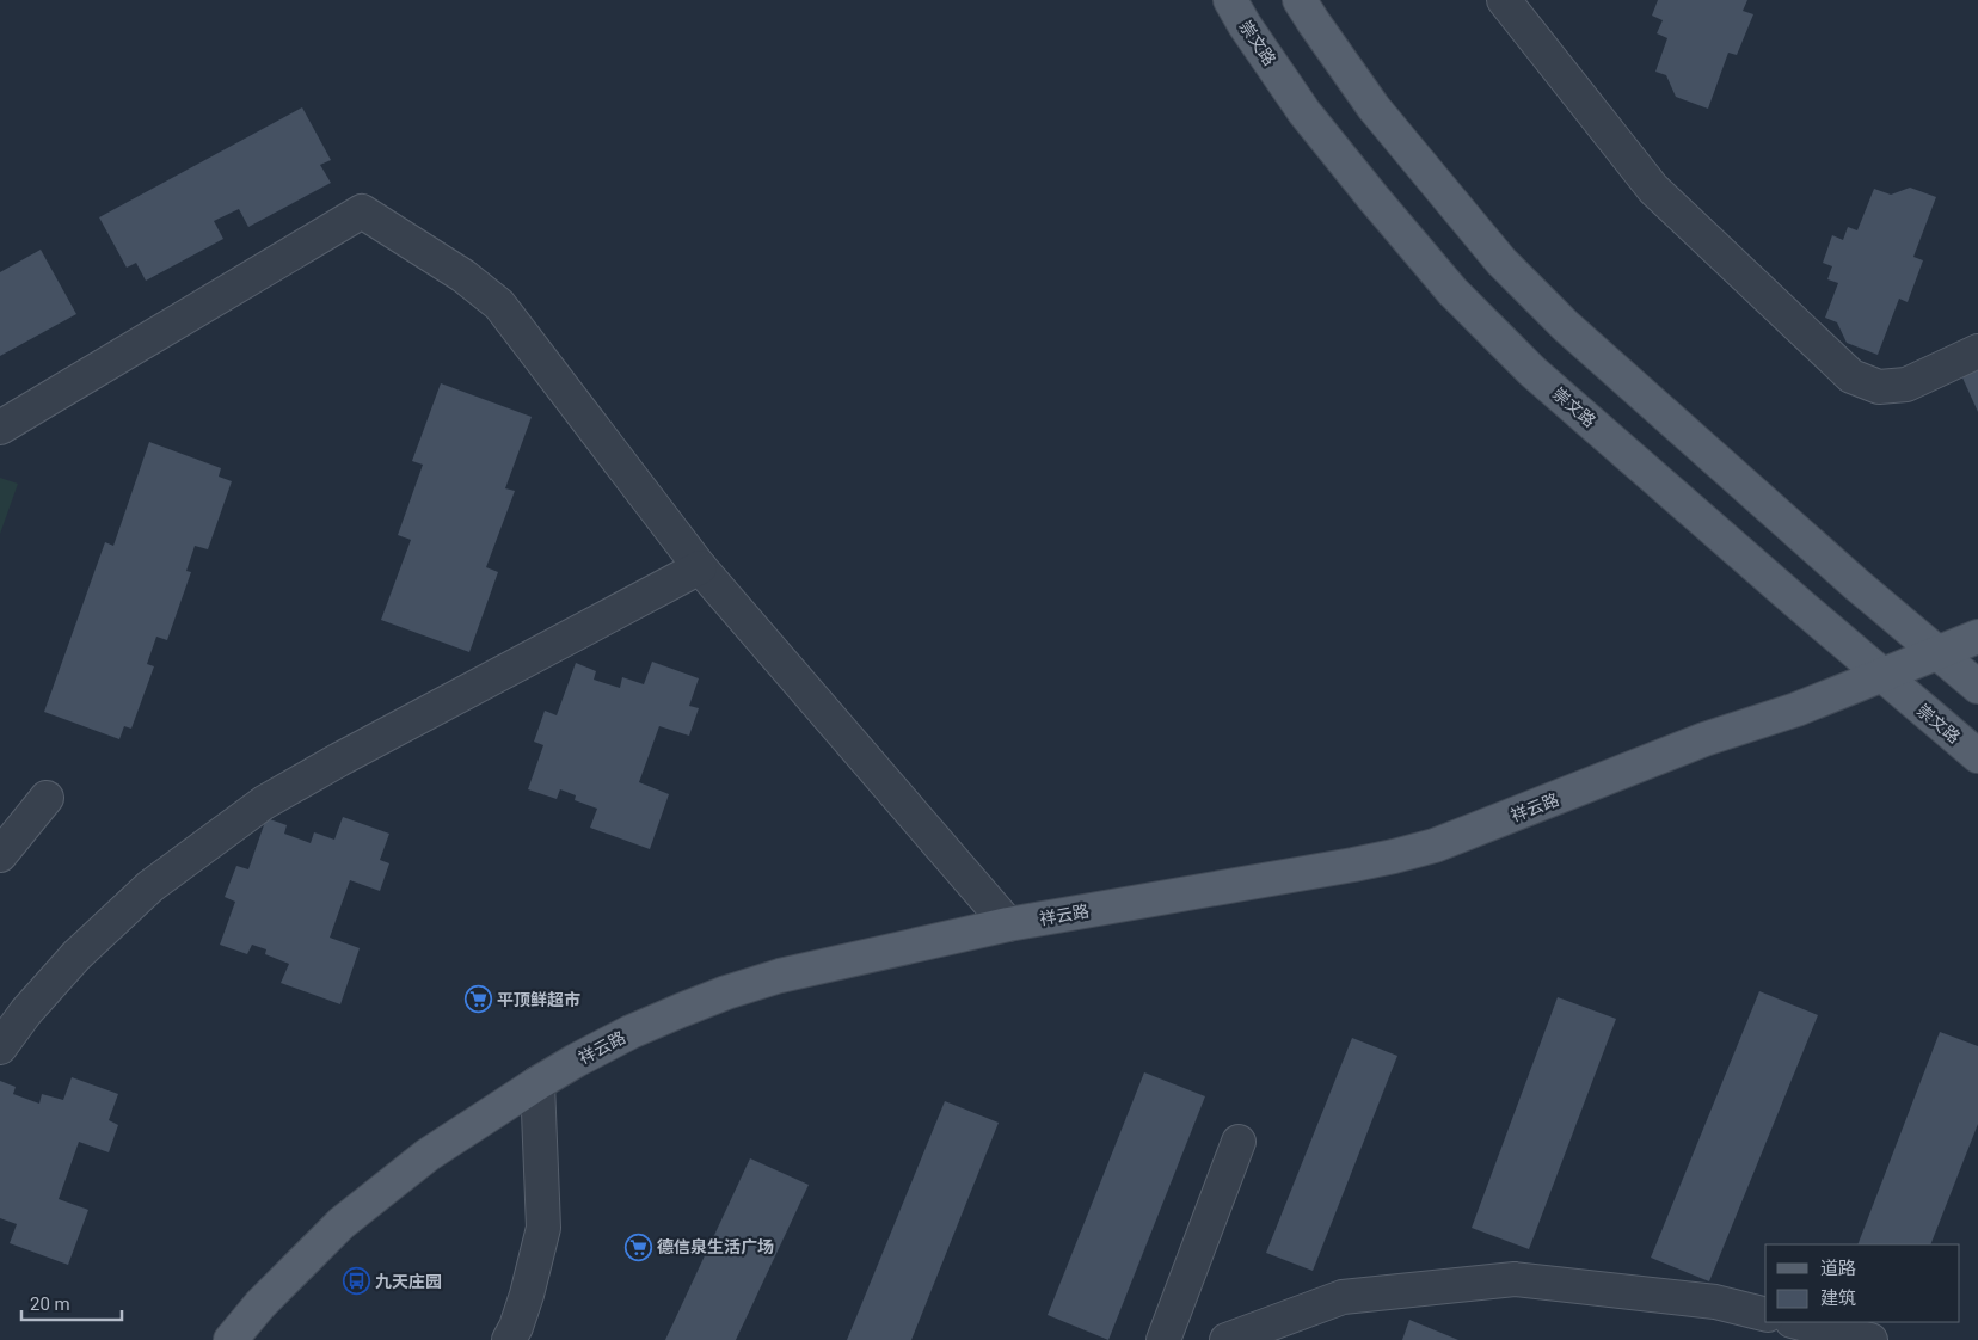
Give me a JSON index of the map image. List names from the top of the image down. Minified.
{"streets":{"main road":["崇文路","祥云路"]},"crossings":[["崇文路","祥云路"]],"places":{"supermarket":["平顶鲜超市","德信泉生活广场"],"bus stop":["九天庄园"]},"legend":["道路","建筑"],"scale_bar":"20 m"}
